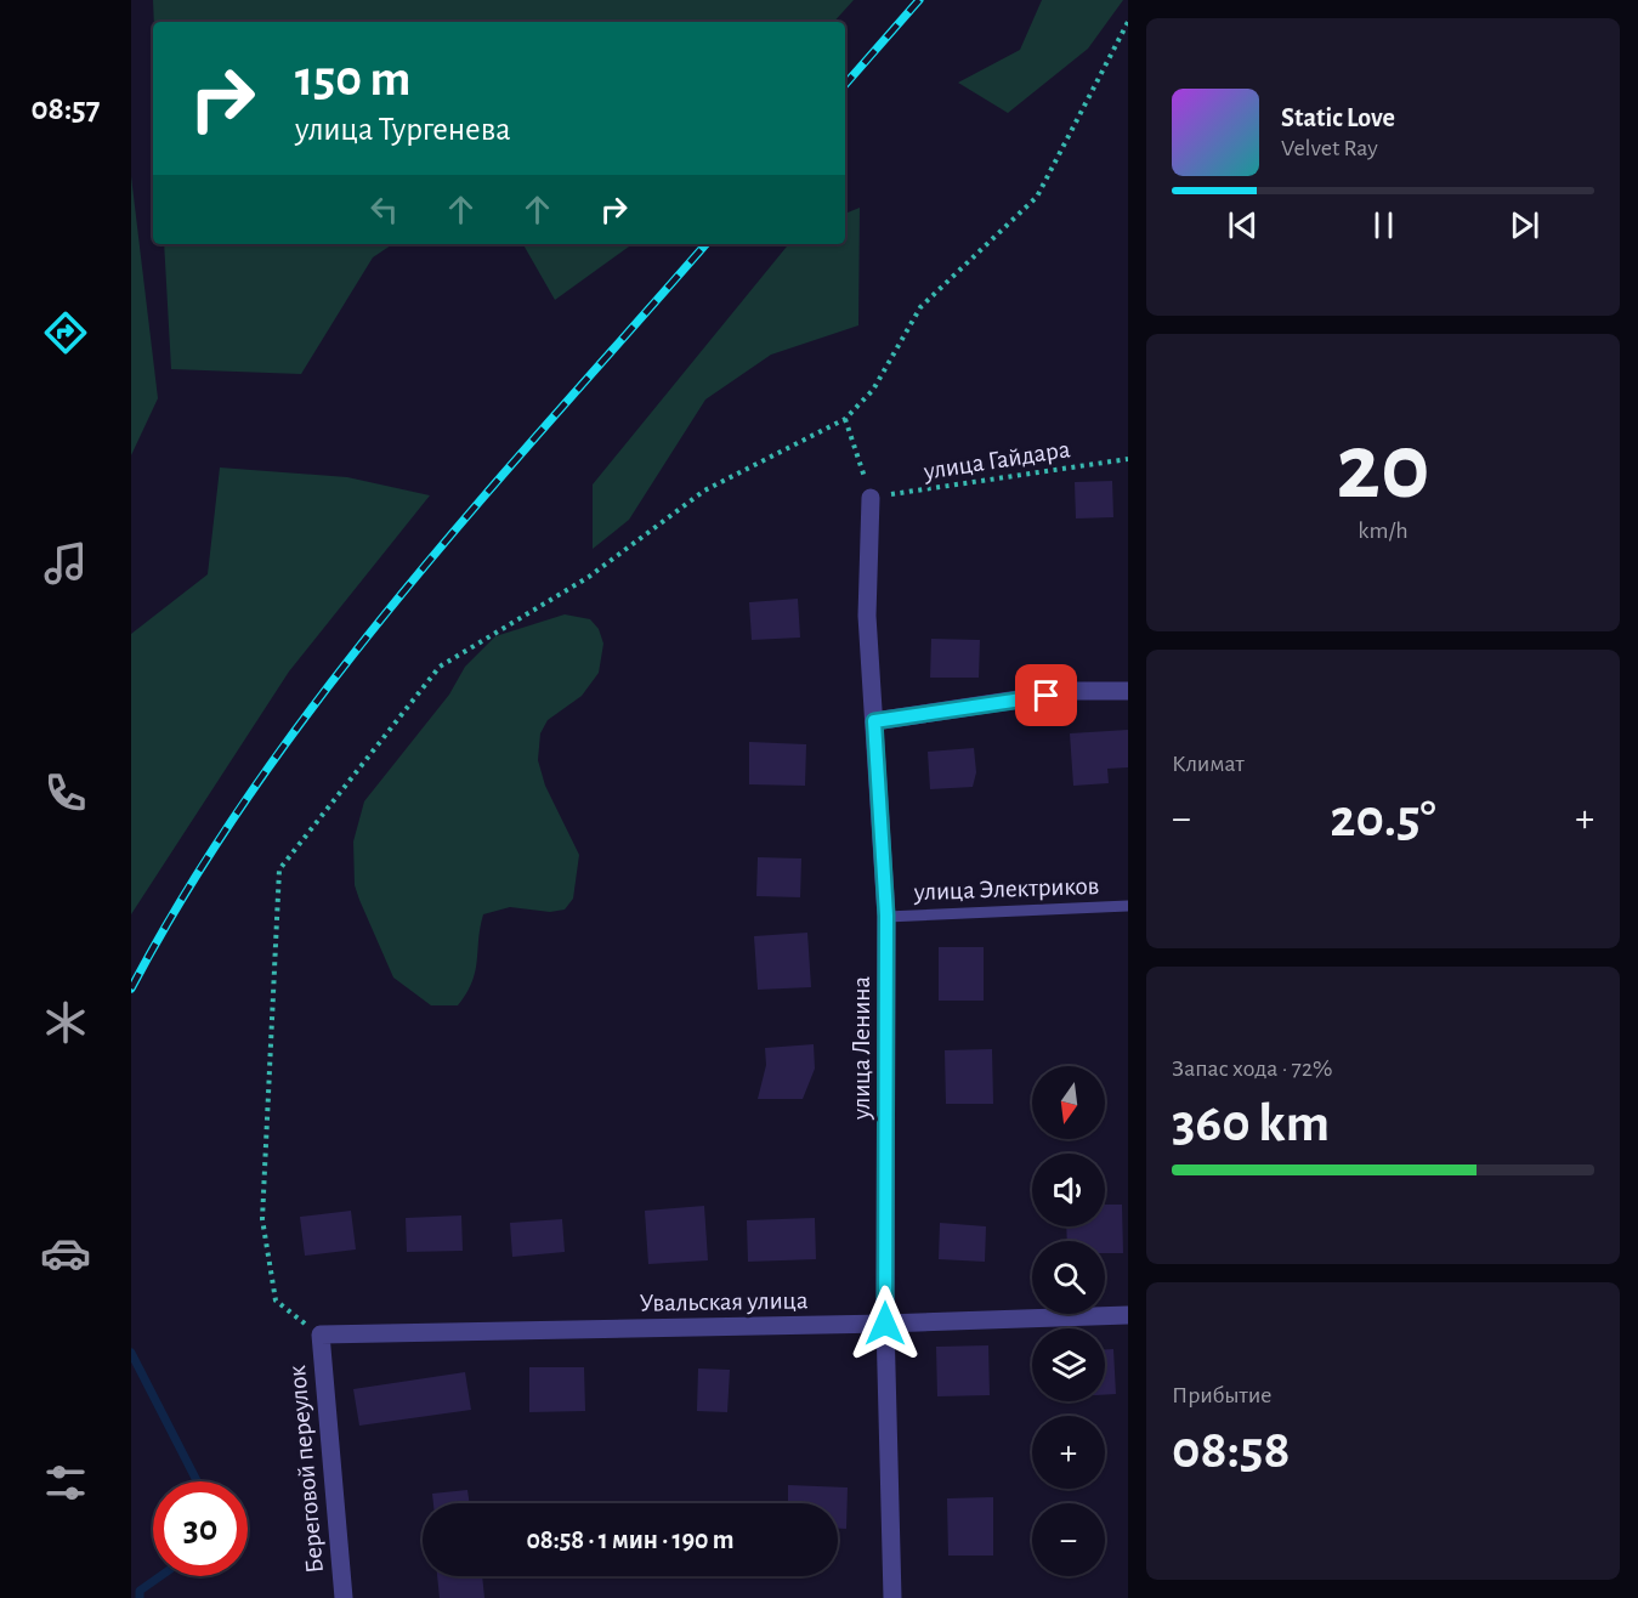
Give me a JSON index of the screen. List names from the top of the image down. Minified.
{"streets":{"street":["улица Ленина","Увальская улица","Береговой переулок"],"lane":["улица Электриков"],"path":["улица Гайдара"]},"crossings":[["улица Гайдара","улица Ленина"],["улица Электриков","улица Ленина"],["улица Ленина","Увальская улица"],["Увальская улица","Береговой переулок"]],"north":"bottom","page":{"tabs":"08:57","turn":["150 m","улица Тургенева"],"song":["Static Love","Velvet Ray"],"tile":[["20","km/h"],"Климат",["Запас хода · 72%","360 km"],["Прибытие","08:58"]],"heat":["−","20.5°","+"],"map_buttons":["+","−"],"limit":"30","trip":"08:58 · 1 мин · 190 m"}}
